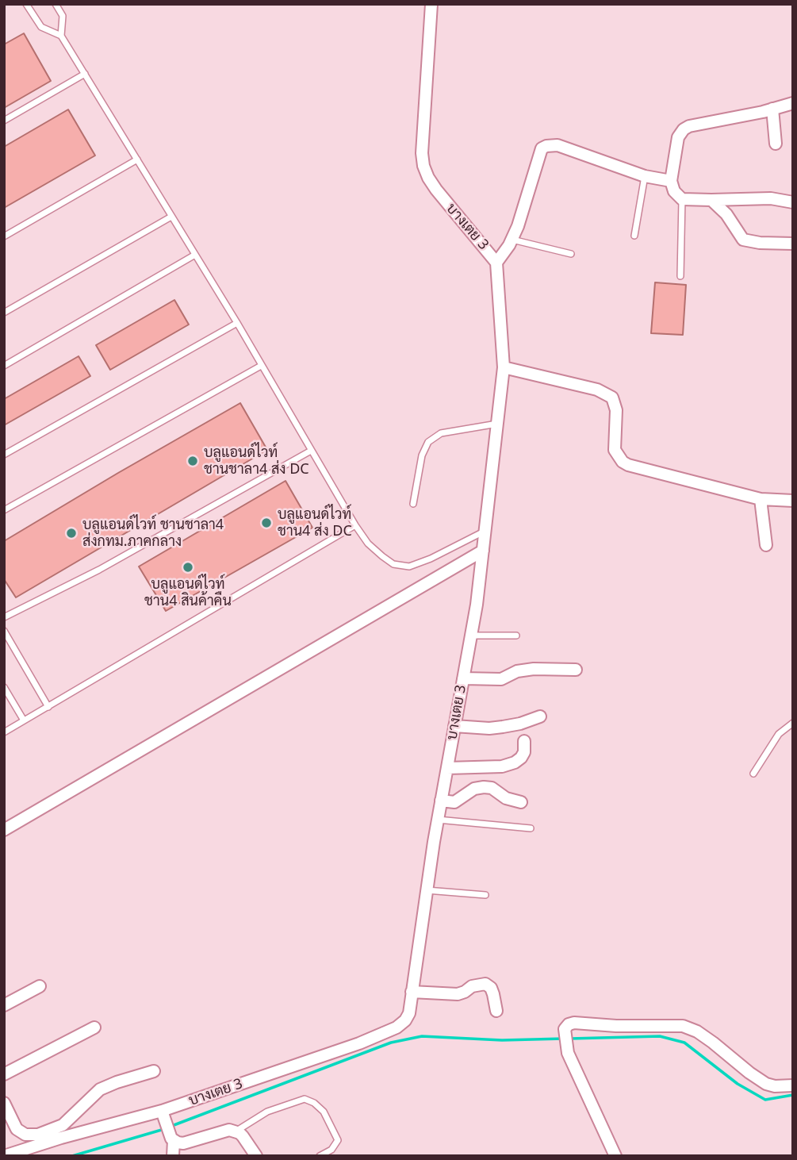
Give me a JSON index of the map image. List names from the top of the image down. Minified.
{"streets":{"street":["บางเตย 3"]},"places":["บลูแอนด์ไวท์ ชานชาลา4 ส่ง DC","บลูแอนด์ไวท์ ชาน4 ส่ง DC","บลูแอนด์ไวท์ ชานชาลา4 ส่งกทม.ภาคกลาง","บลูแอนด์ไวท์ ชาน4 สินค้าคืน"]}
